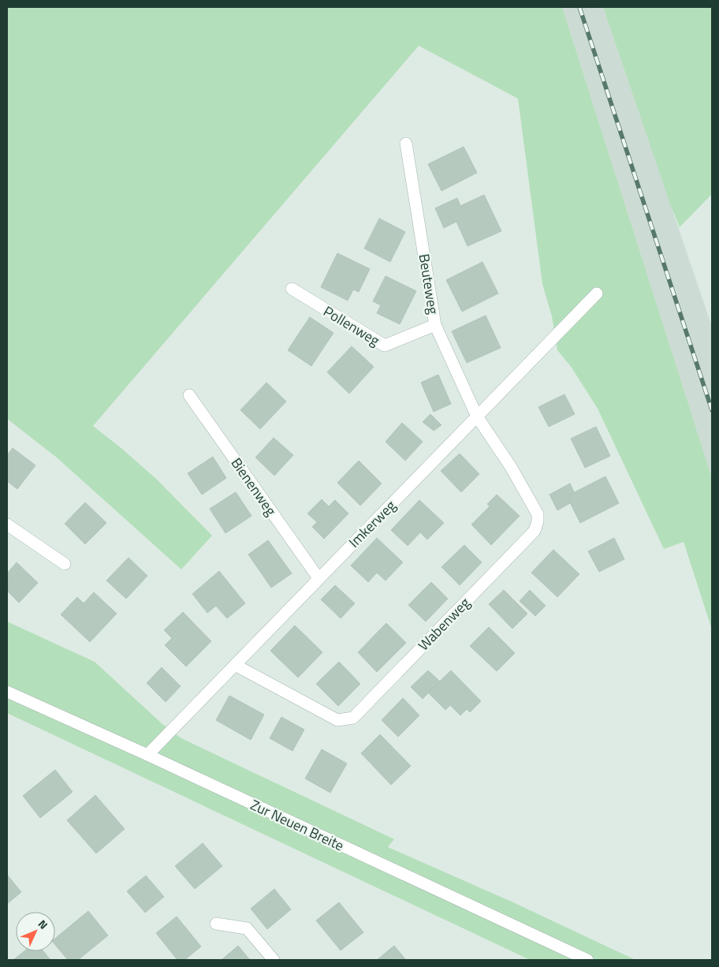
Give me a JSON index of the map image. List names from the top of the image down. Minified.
{"streets":{"street":["Beuteweg","Pollenweg","Bienenweg","Imkerweg","Wabenweg","Zur Neuen Breite"]},"crossings":[["Beuteweg","Pollenweg"],["Beuteweg","Imkerweg"],["Beuteweg","Wabenweg"],["Bienenweg","Imkerweg"],["Imkerweg","Wabenweg"],["Imkerweg","Zur Neuen Breite"]],"north":"top right"}
